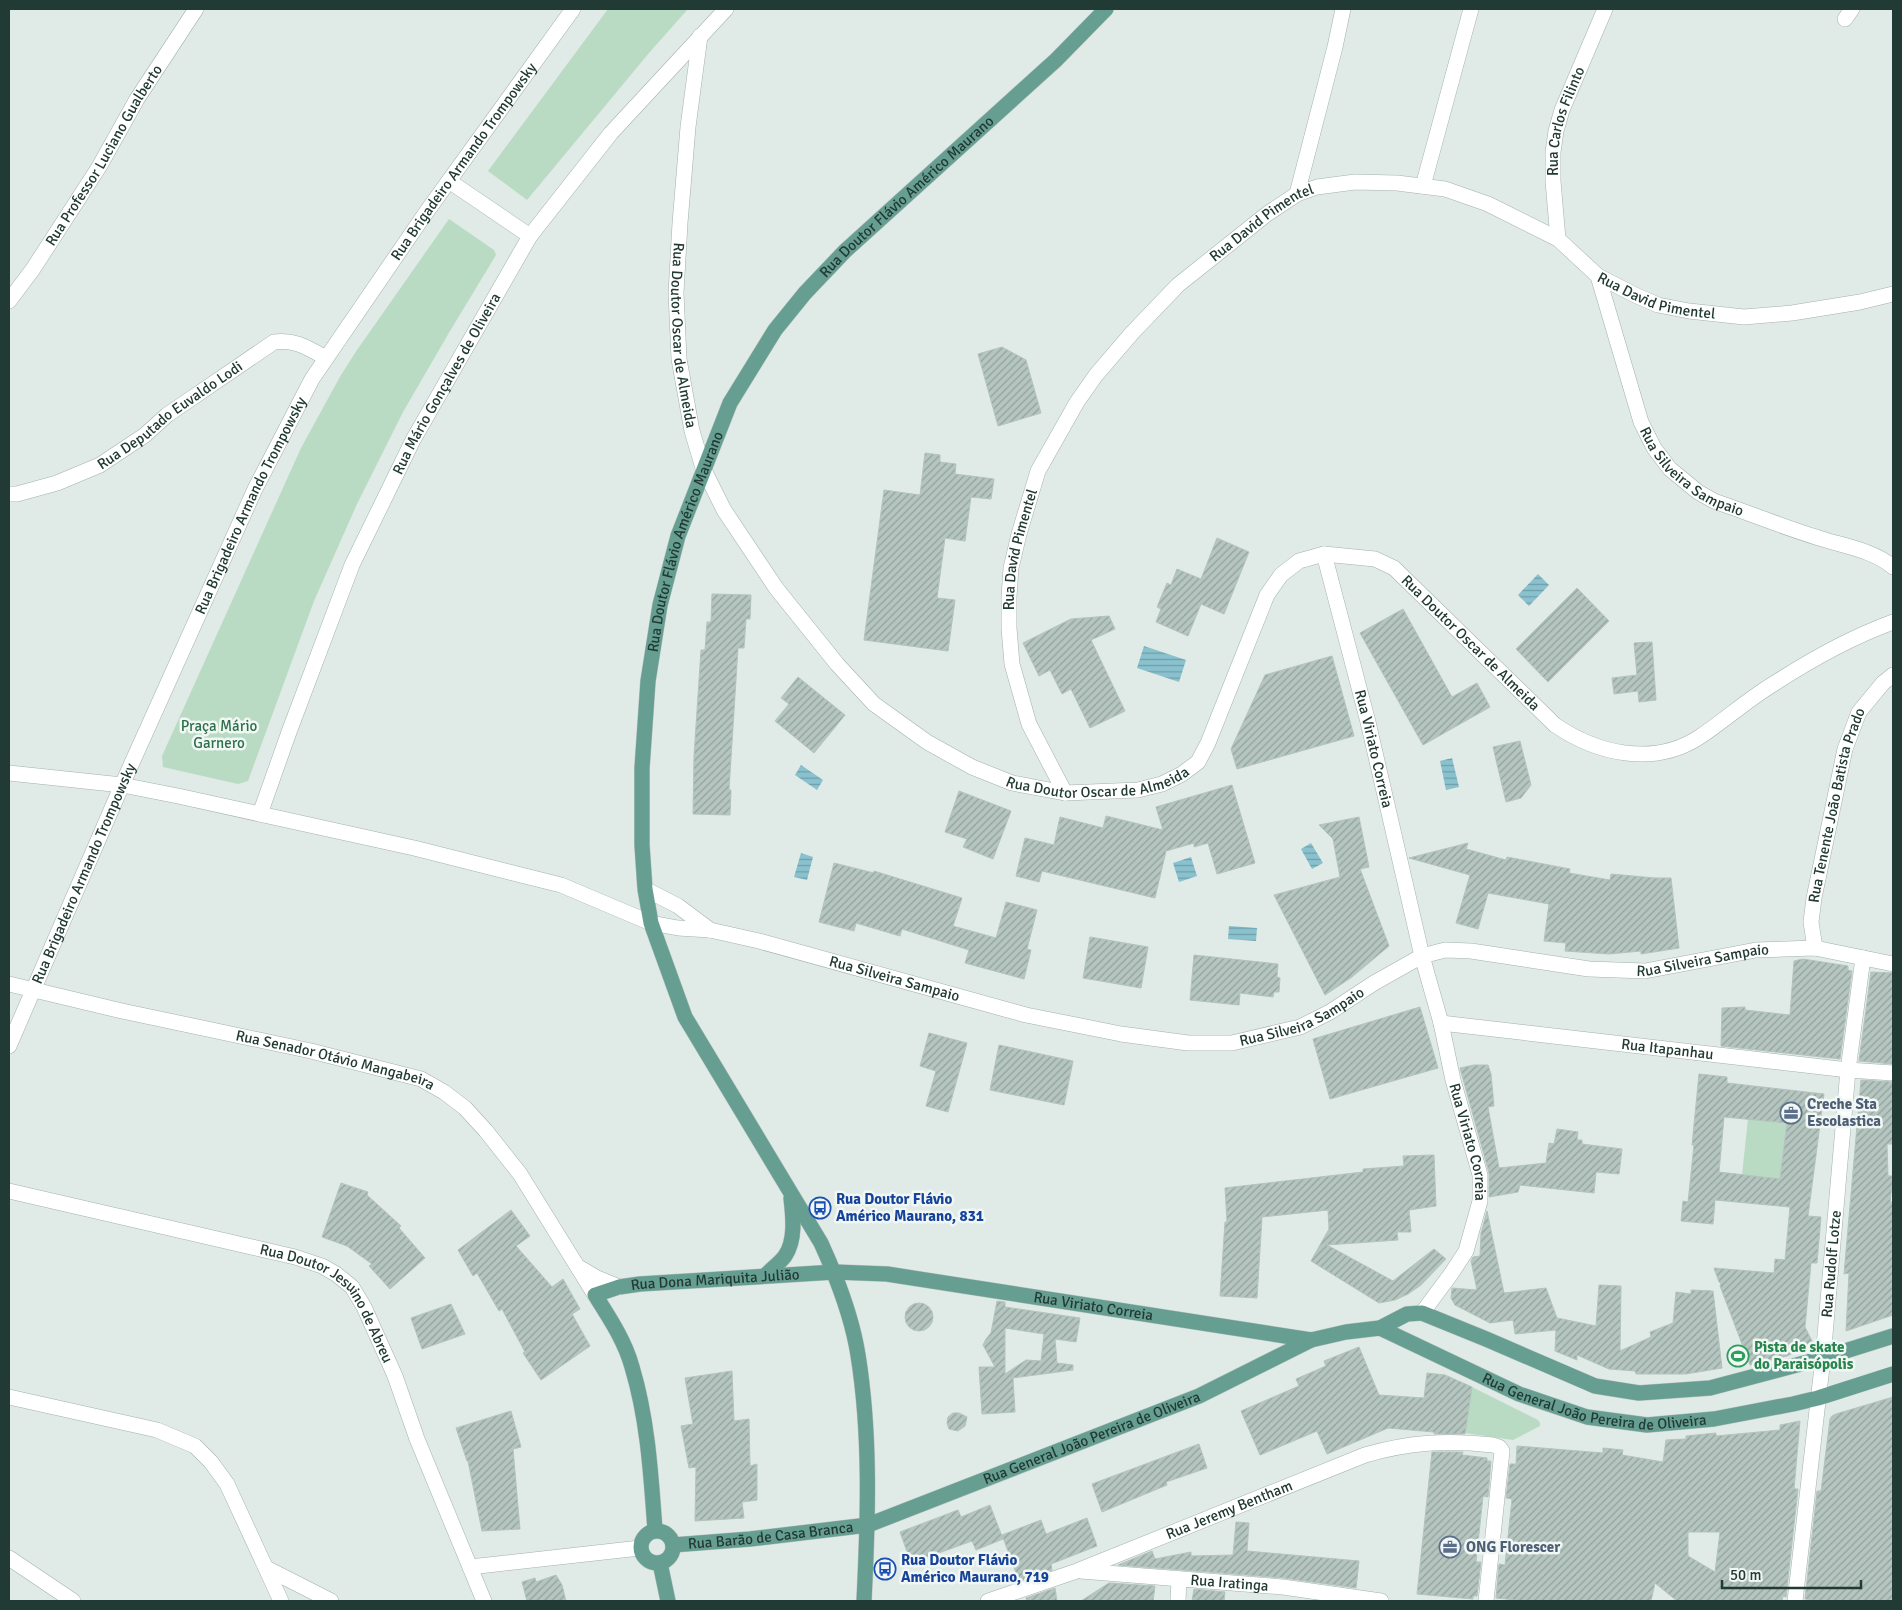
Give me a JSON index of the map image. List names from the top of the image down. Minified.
{"streets":{"main road":["Rua Doutor Flávio Américo Maurano","Rua Viriato Correia","Rua Senador Otávio Mangabeira","Rua Dona Mariquita Julião","Rua General João Pereira de Oliveira","Rua Barão de Casa Branca"],"street":["Rua Carlos Filinto","Rua Professor Luciano Gualberto","Rua Brigadeiro Armando Trompowsky","Rua David Pimentel","Rua Doutor Oscar de Almeida","Rua Mário Gonçalves de Oliveira","Rua Deputado Euvaldo Lodi","Rua Silveira Sampaio","Rua Tenente João Batista Prado","Rua Itapanhau","Rua Rudolf Lotze","Rua Doutor Jesuino de Abreu","Rua Jeremy Bentham","Rua Iratinga"]},"crossings":[["Rua Carlos Filinto","Rua David Pimentel"],["Rua Brigadeiro Armando Trompowsky","Rua Deputado Euvaldo Lodi"],["Rua Brigadeiro Armando Trompowsky","Rua Silveira Sampaio"],["Rua Brigadeiro Armando Trompowsky","Rua Senador Otávio Mangabeira"],["Rua Doutor Flávio Américo Maurano","Rua Doutor Oscar de Almeida"],["Rua Doutor Flávio Américo Maurano","Rua Silveira Sampaio"],["Rua Doutor Flávio Américo Maurano","Rua Viriato Correia"],["Rua Doutor Flávio Américo Maurano","Rua Dona Mariquita Julião"],["Rua Doutor Flávio Américo Maurano","Rua General João Pereira de Oliveira"],["Rua Doutor Flávio Américo Maurano","Rua Barão de Casa Branca"],["Rua David Pimentel","Rua Doutor Oscar de Almeida"],["Rua David Pimentel","Rua Silveira Sampaio"],["Rua Doutor Oscar de Almeida","Rua Mário Gonçalves de Oliveira"],["Rua Doutor Oscar de Almeida","Rua Viriato Correia"],["Rua Mário Gonçalves de Oliveira","Rua Silveira Sampaio"],["Rua Silveira Sampaio","Rua Viriato Correia"],["Rua Silveira Sampaio","Rua Tenente João Batista Prado"],["Rua Silveira Sampaio","Rua Rudolf Lotze"],["Rua Viriato Correia","Rua Itapanhau"],["Rua Viriato Correia","Rua Dona Mariquita Julião"],["Rua Viriato Correia","Rua General João Pereira de Oliveira"],["Rua Itapanhau","Rua Rudolf Lotze"],["Rua Senador Otávio Mangabeira","Rua Dona Mariquita Julião"],["Rua Senador Otávio Mangabeira","Rua Barão de Casa Branca"],["Rua Rudolf Lotze","Rua General João Pereira de Oliveira"],["Rua General João Pereira de Oliveira","Rua Barão de Casa Branca"],["Rua Jeremy Bentham","Rua Iratinga"]],"parks":["Praça Mário Garnero"],"places":{"office":["Creche Sta Escolastica","ONG Florescer"],"bus stop":["Rua Doutor Flávio Américo Maurano, 831","Rua Doutor Flávio Américo Maurano, 719"],"sports":["Pista de skate do Paraisópolis"]},"scale_bar":"50 m"}
